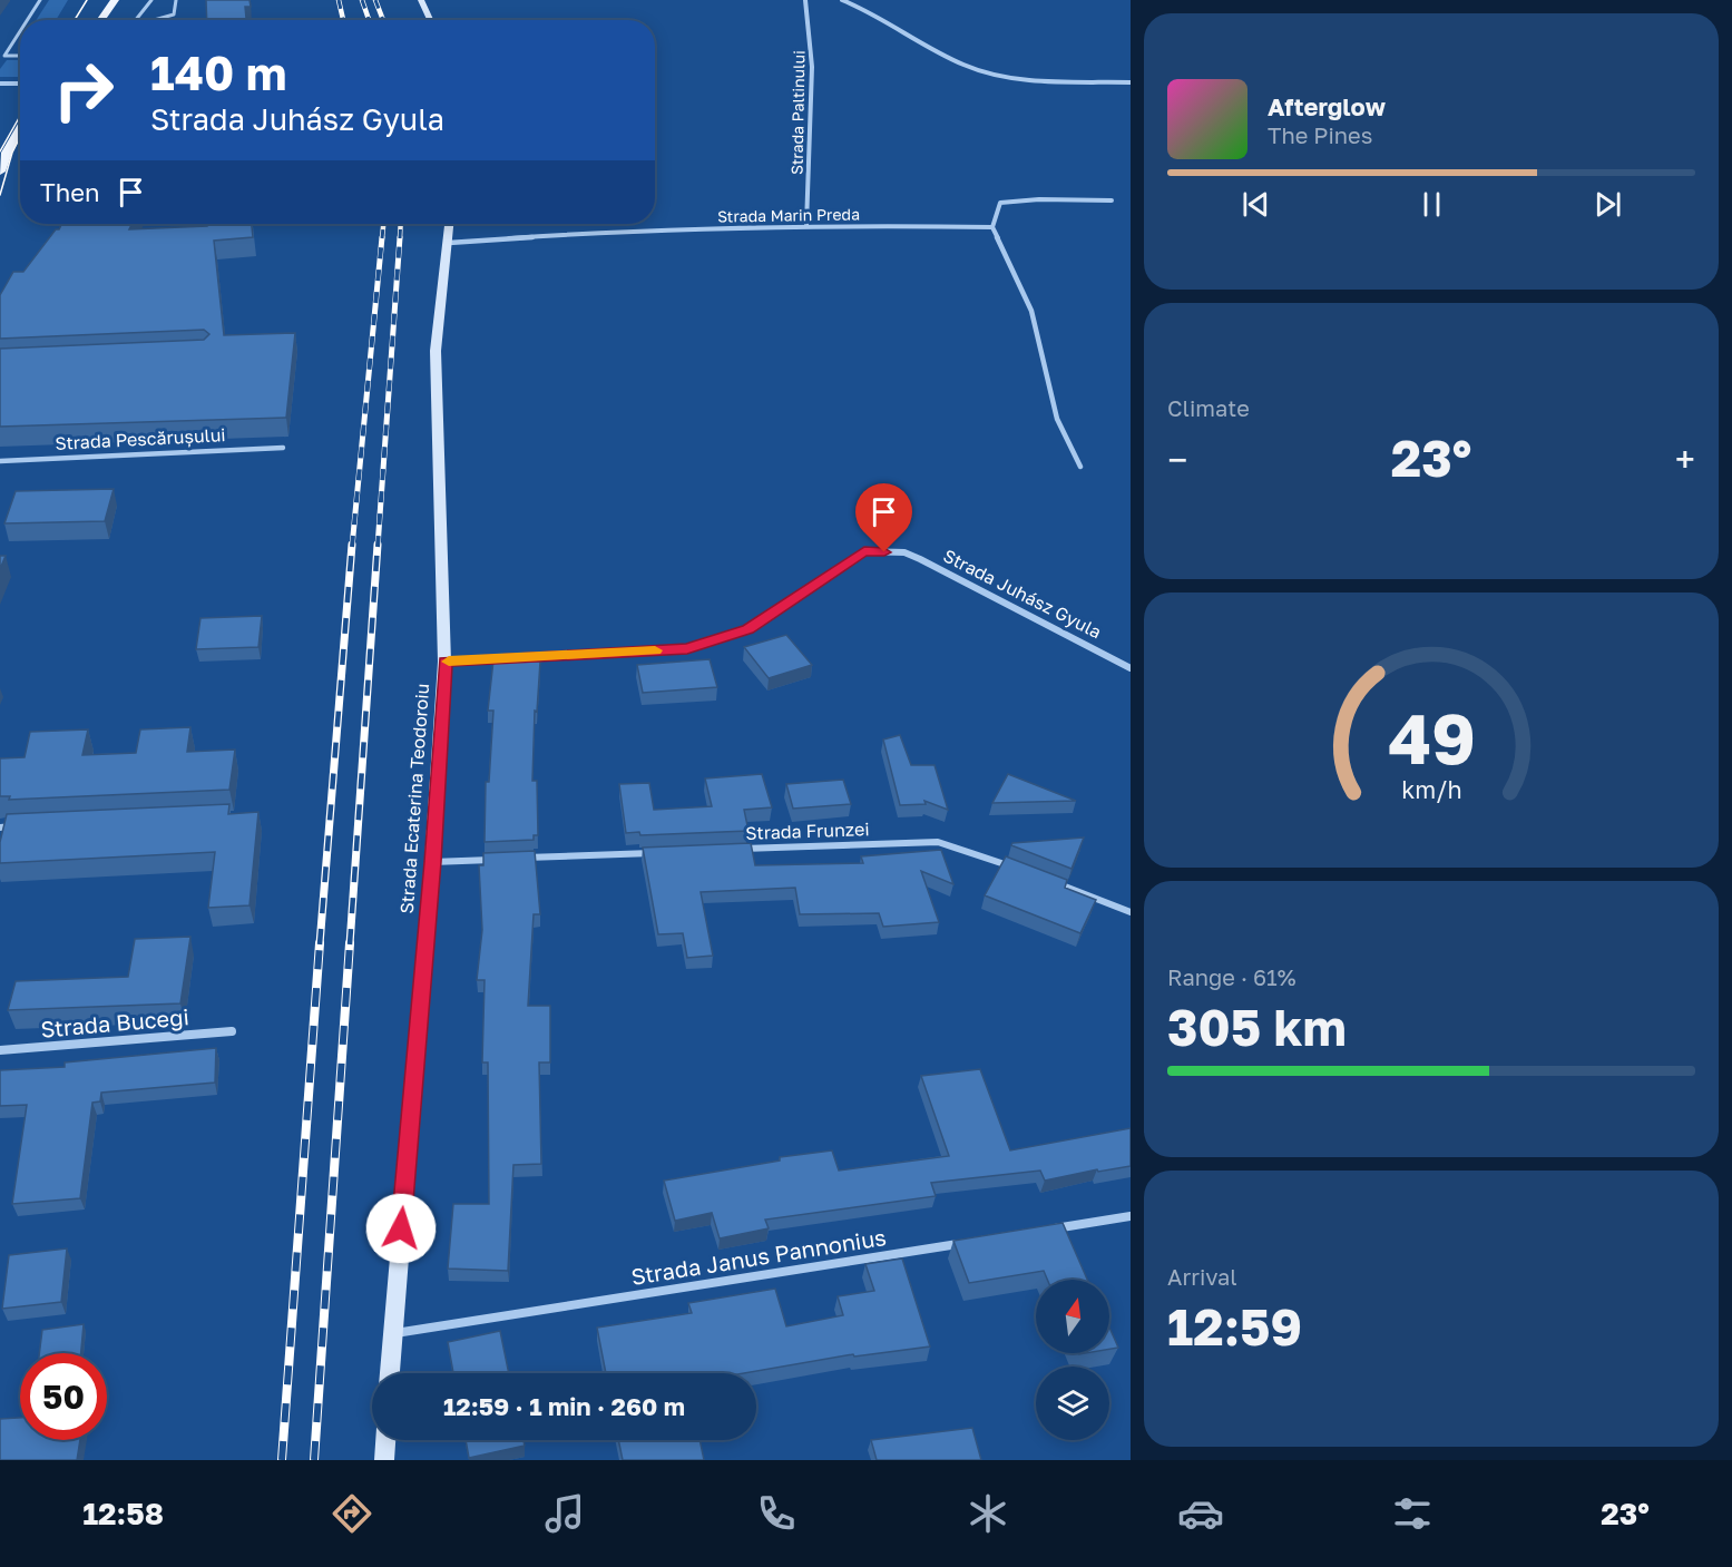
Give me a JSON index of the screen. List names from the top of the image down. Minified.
{"streets":{"main road":["Strada Ecaterina Teodoroiu"],"street":["Strada Paltinului","Strada Marin Preda","Strada Pescărușului","Strada Juhász Gyula","Strada Frunzei","Strada Bucegi","Strada Janus Pannonius"]},"crossings":[["Strada Paltinului","Strada Marin Preda"],["Strada Marin Preda","Strada Ecaterina Teodoroiu"],["Strada Juhász Gyula","Strada Ecaterina Teodoroiu"],["Strada Ecaterina Teodoroiu","Strada Janus Pannonius"]],"north":"top","page":{"turn":["140 m","Strada Juhász Gyula"],"song":["Afterglow","The Pines"],"then":"Then","tile":["Climate",["Range · 61%","305 km"],["Arrival","12:59"]],"heat":["−","23°","+"],"limit":"50","trip":"12:59 · 1 min · 260 m","tabs":["12:58","23°"],"gauge":["49","km/h"]}}
